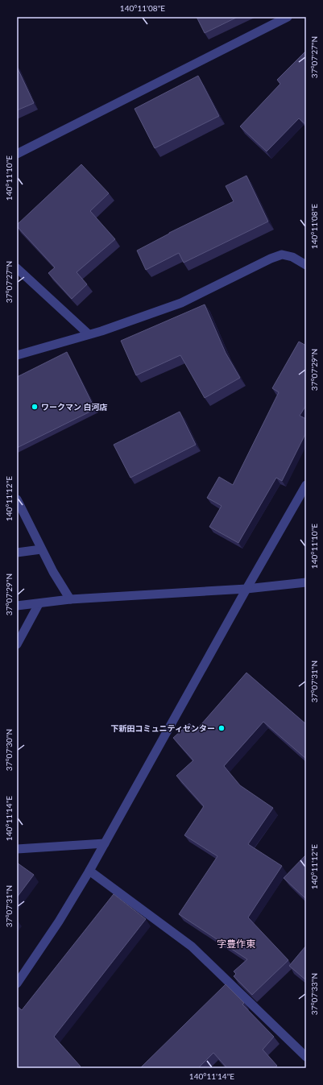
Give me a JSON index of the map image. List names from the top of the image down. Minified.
{"districts":["字豊作東"],"places":["ワークマン 白河店","下新田コミュニティセンター"],"coordinates":["140°11'08\"E","37°07'27\"N","140°11'10\"E","37°07'29\"N","140°11'12\"E","37°07'31\"N","37°07'30\"N","140°11'14\"E","37°07'33\"N"]}
